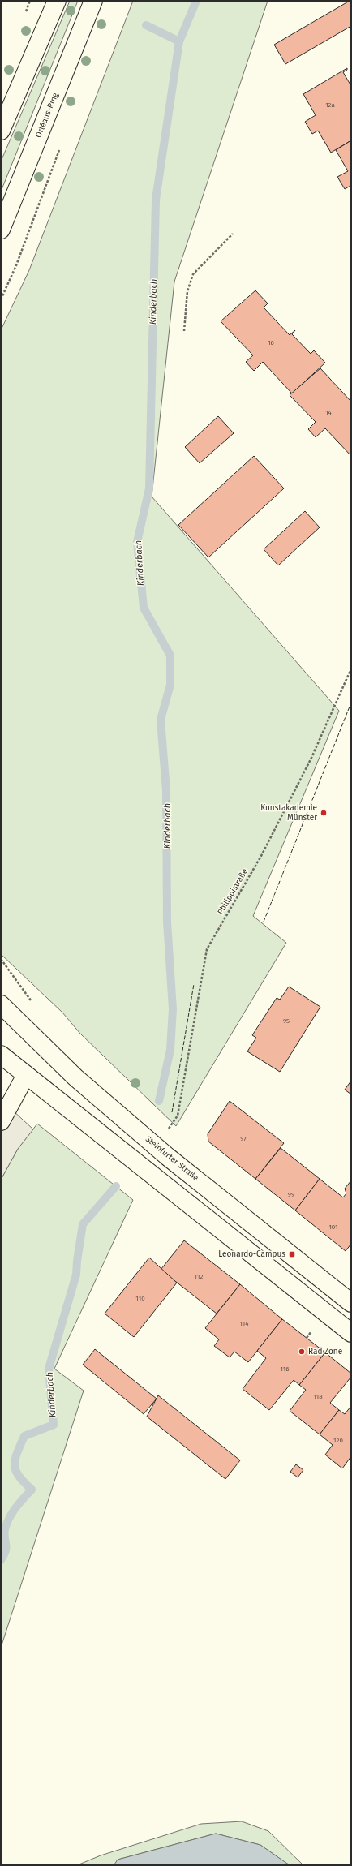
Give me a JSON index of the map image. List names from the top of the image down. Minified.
{"streets":{"main road":["Orléans-Ring","Steinfurter Straße"],"path":["Philippistraße"]},"water":["Kinderbach"],"places":{"other":["Kunstakademie Münster","Rad Zone"],"transit":["Leonardo-Campus"]},"house_numbers":["12a","16","14","95","97","99","101","112","110","114","116","118","120"]}
